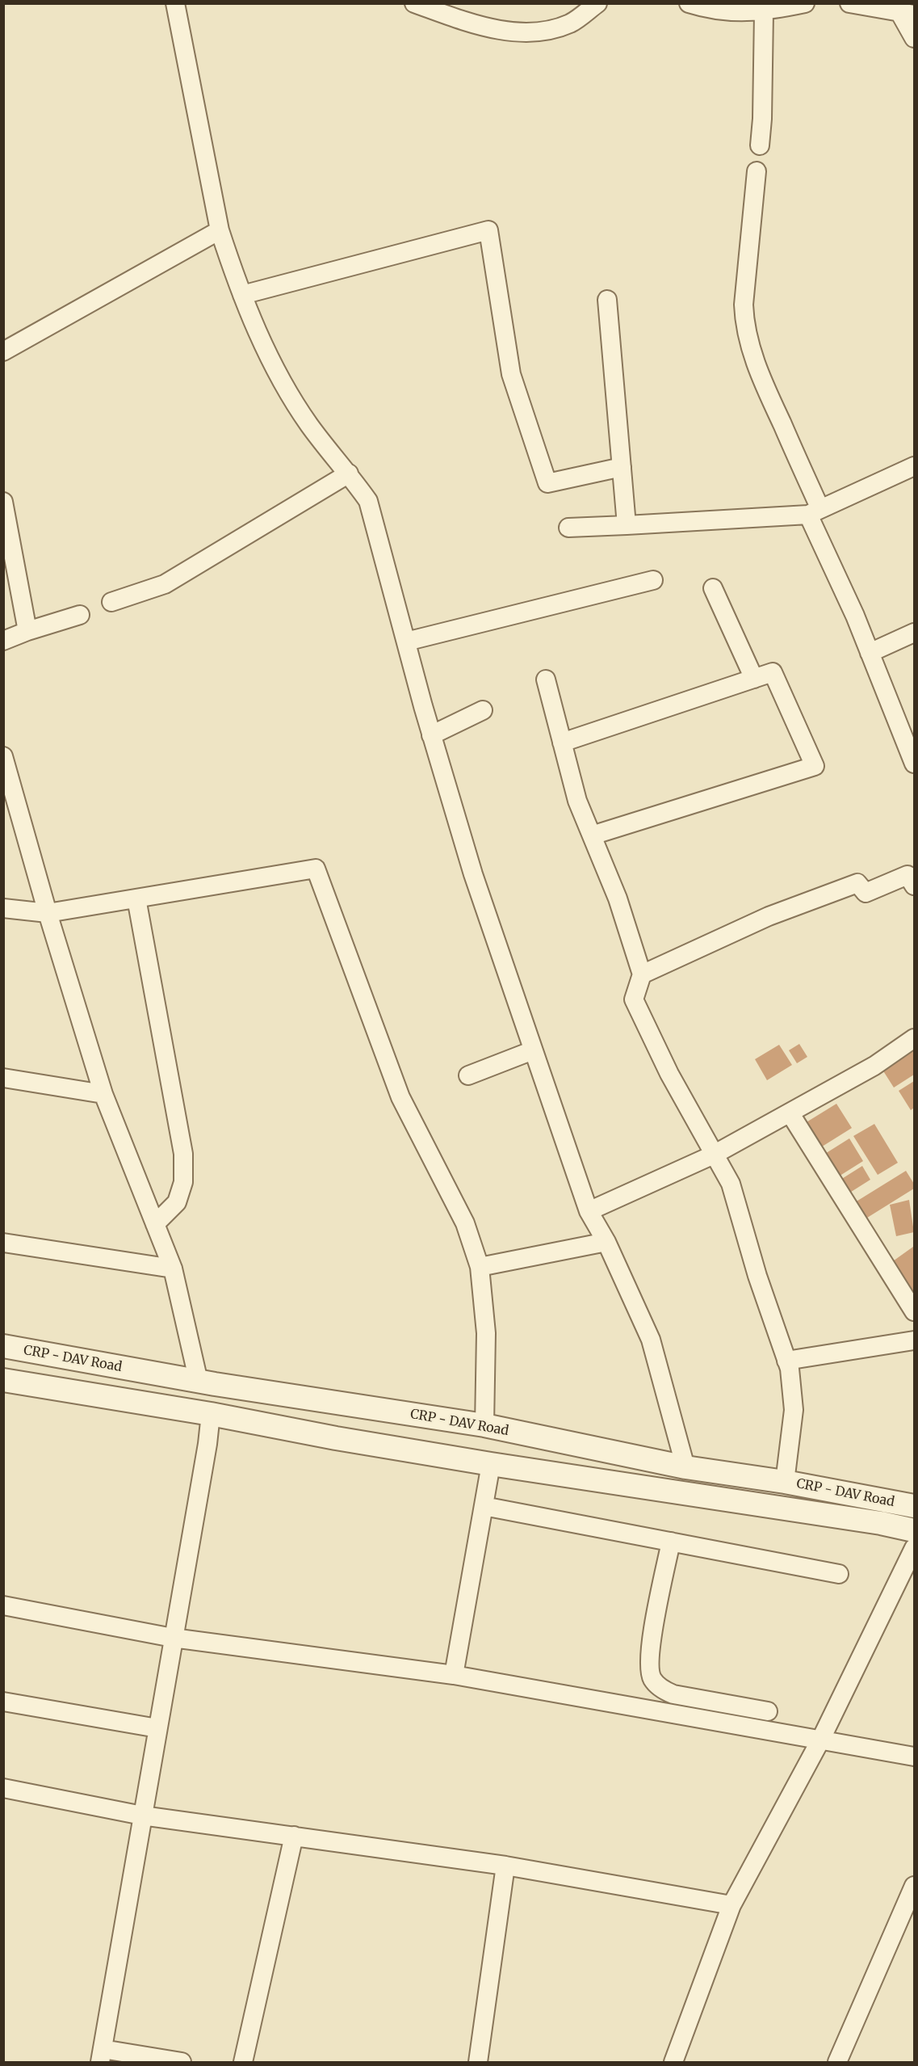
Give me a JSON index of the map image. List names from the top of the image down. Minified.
{"streets":{"street":["CRP - DAV Road"]}}
